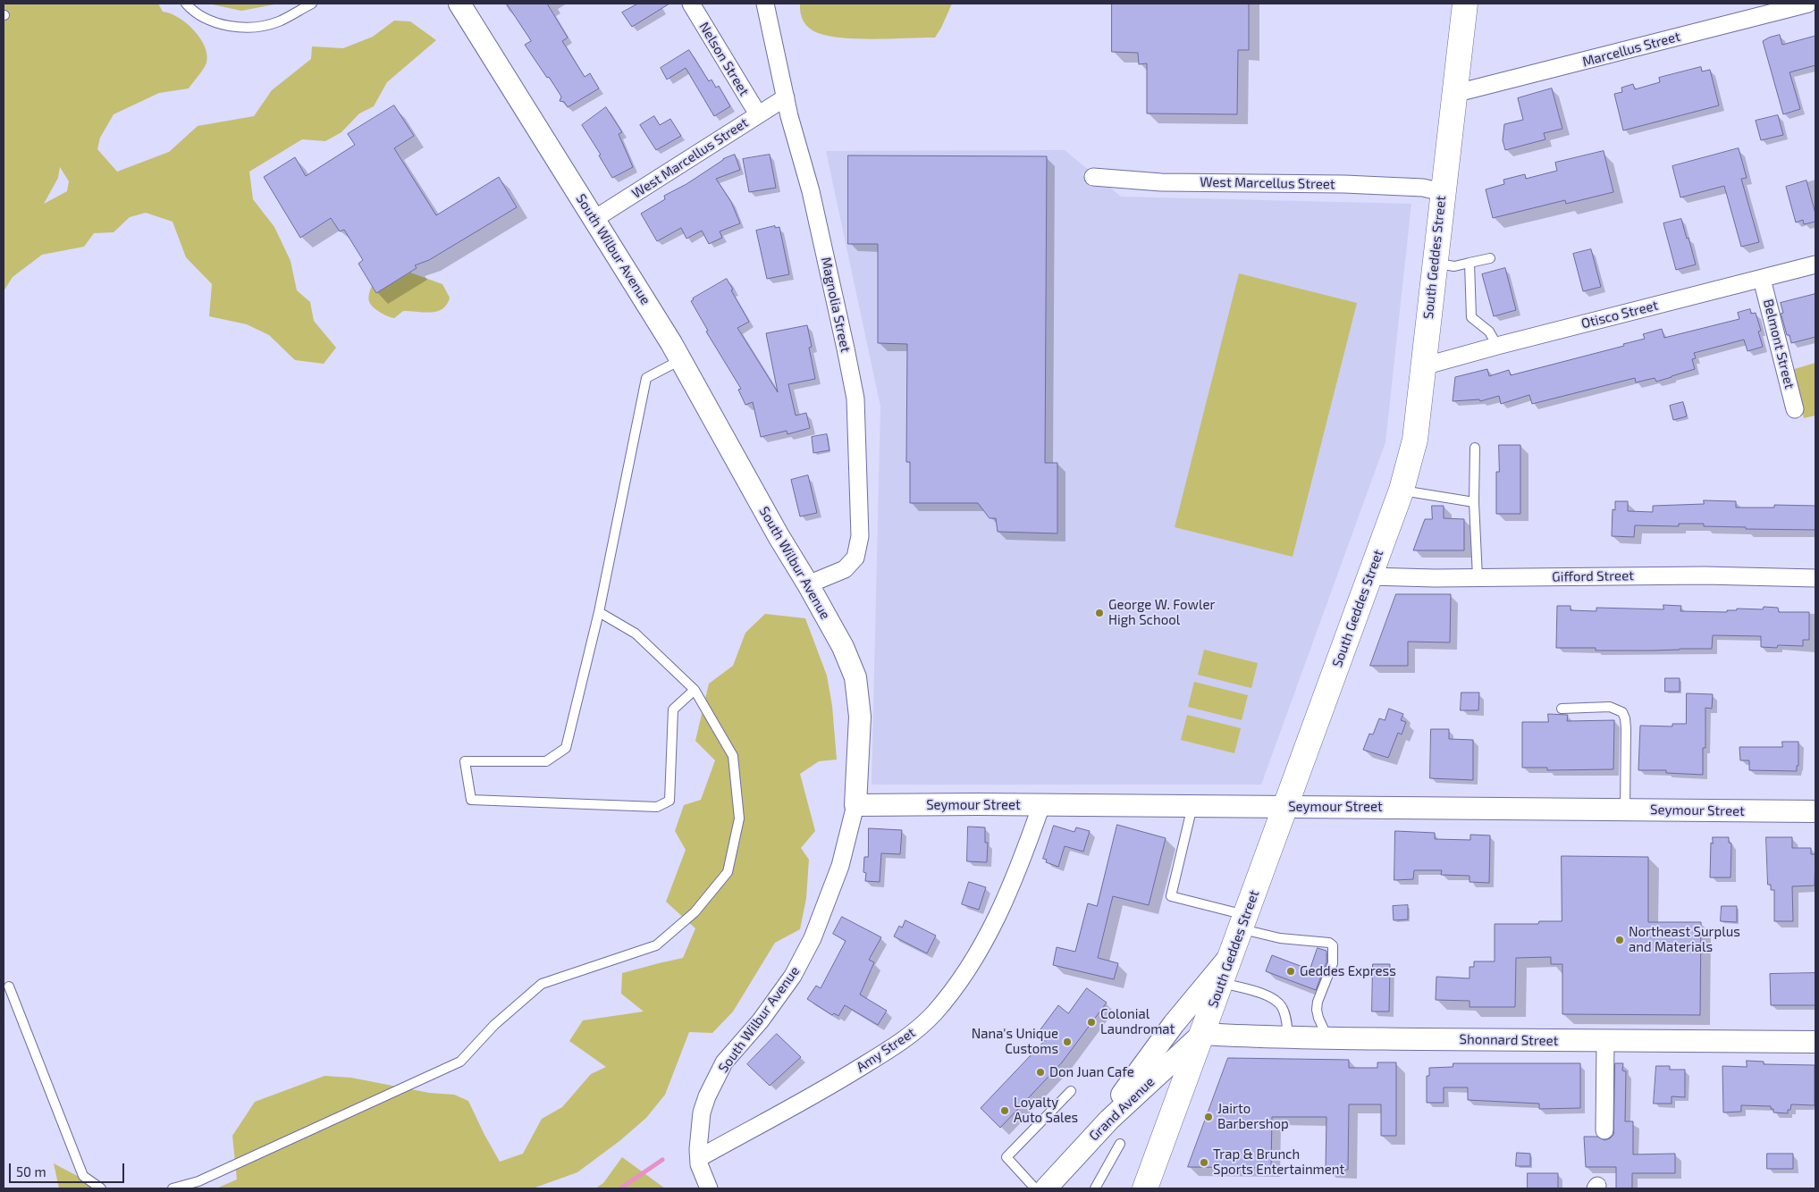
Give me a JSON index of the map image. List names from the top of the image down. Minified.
{"streets":{"main road":["South Geddes Street"],"street":["Marcellus Street","Nelson Street","West Marcellus Street","South Wilbur Avenue","Magnolia Street","Otisco Street","Belmont Street","Gifford Street","Seymour Street","Shonnard Street","Amy Street","Grand Avenue"]},"crossings":[["Marcellus Street","South Geddes Street"],["Nelson Street","West Marcellus Street"],["West Marcellus Street","South Wilbur Avenue"],["West Marcellus Street","South Geddes Street"],["West Marcellus Street","Magnolia Street"],["South Wilbur Avenue","Magnolia Street"],["South Wilbur Avenue","Seymour Street"],["South Wilbur Avenue","Amy Street"],["South Geddes Street","Otisco Street"],["South Geddes Street","Gifford Street"],["South Geddes Street","Seymour Street"],["South Geddes Street","Shonnard Street"],["South Geddes Street","Grand Avenue"],["Otisco Street","Belmont Street"],["Seymour Street","Amy Street"],["Shonnard Street","Grand Avenue"]],"places":["George W. Fowler High School","Northeast Surplus and Materials","Geddes Express","Colonial Laundromat","Nana's Unique Customs","Don Juan Cafe","Loyalty Auto Sales","Jairto Barbershop","Trap & Brunch Sports Entertainment"],"scale_bar":"50 m"}
